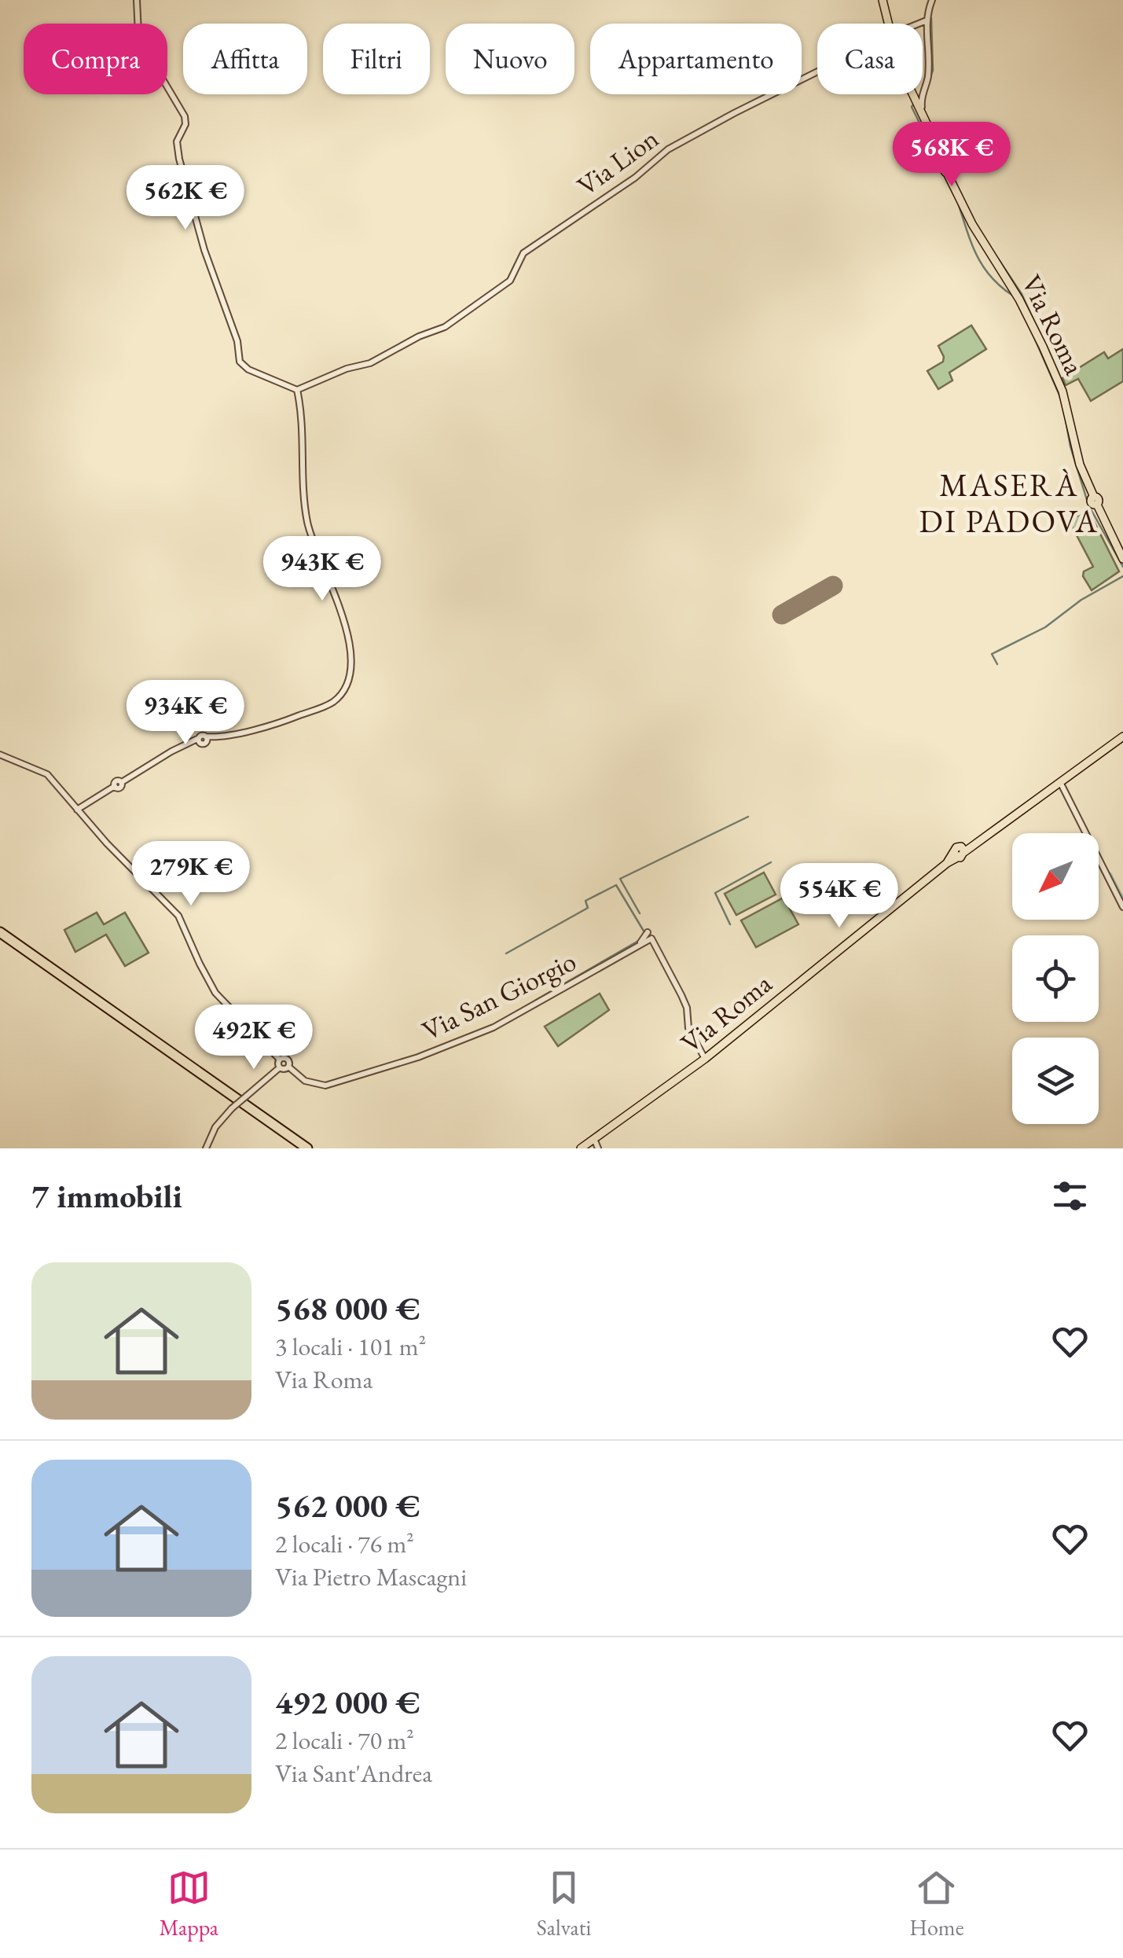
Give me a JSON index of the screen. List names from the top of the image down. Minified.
{"streets":{"main road":["Via Roma"],"street":["Via Lion","Via San Giorgio"]},"crossings":[["Via Lion","Via Roma"]],"districts":["MASERÀ DI PADOVA"],"north":"bottom left","page":{"chip":["Compra","Affitta","Filtri","Nuovo","Appartamento","Casa"],"price":["568K €","562K €","943K €","934K €","279K €","554K €","492K €"],"heading":"7 immobili","list":[{"name":"568 000 €","note":"3 locali · 101 m² · Via Roma"},{"name":"562 000 €","note":"2 locali · 76 m² · Via Pietro Mascagni"},{"name":"492 000 €","note":"2 locali · 70 m² · Via Sant'Andrea"}],"tabs":["Mappa","Salvati","Home"]}}
